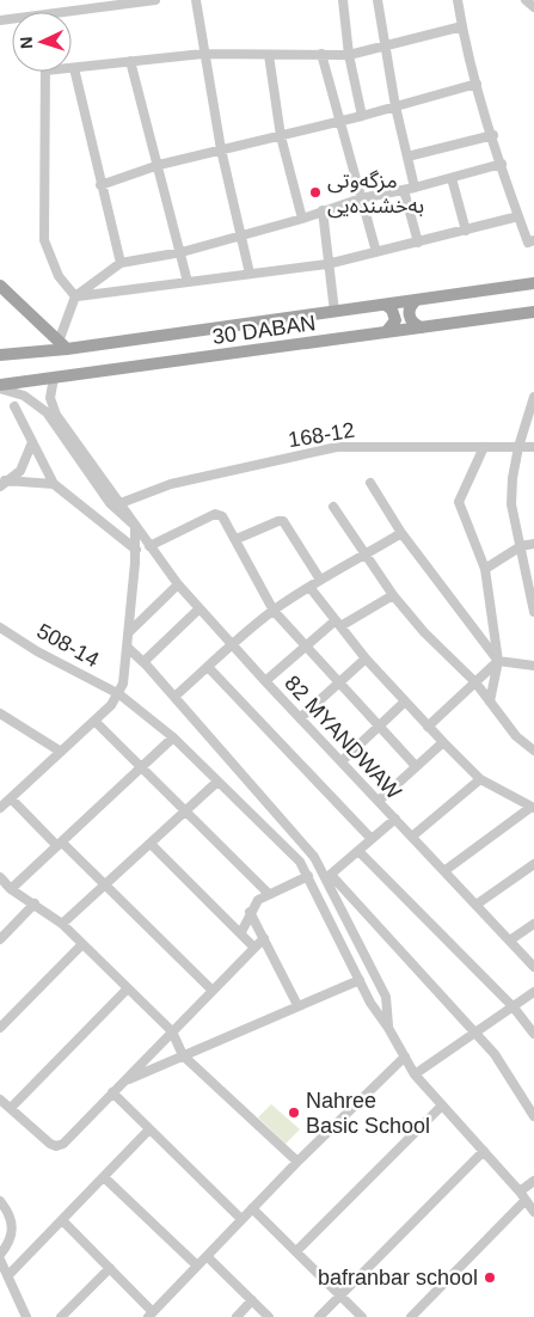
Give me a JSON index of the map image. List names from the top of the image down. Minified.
{"streets":{"main road":["30 DABAN"],"street":["168-12","508-14","82 MYANDWAW"]},"places":["مزگەوتی بەخشندەیی","Nahree Basic School","bafranbar school"],"north":"left"}
